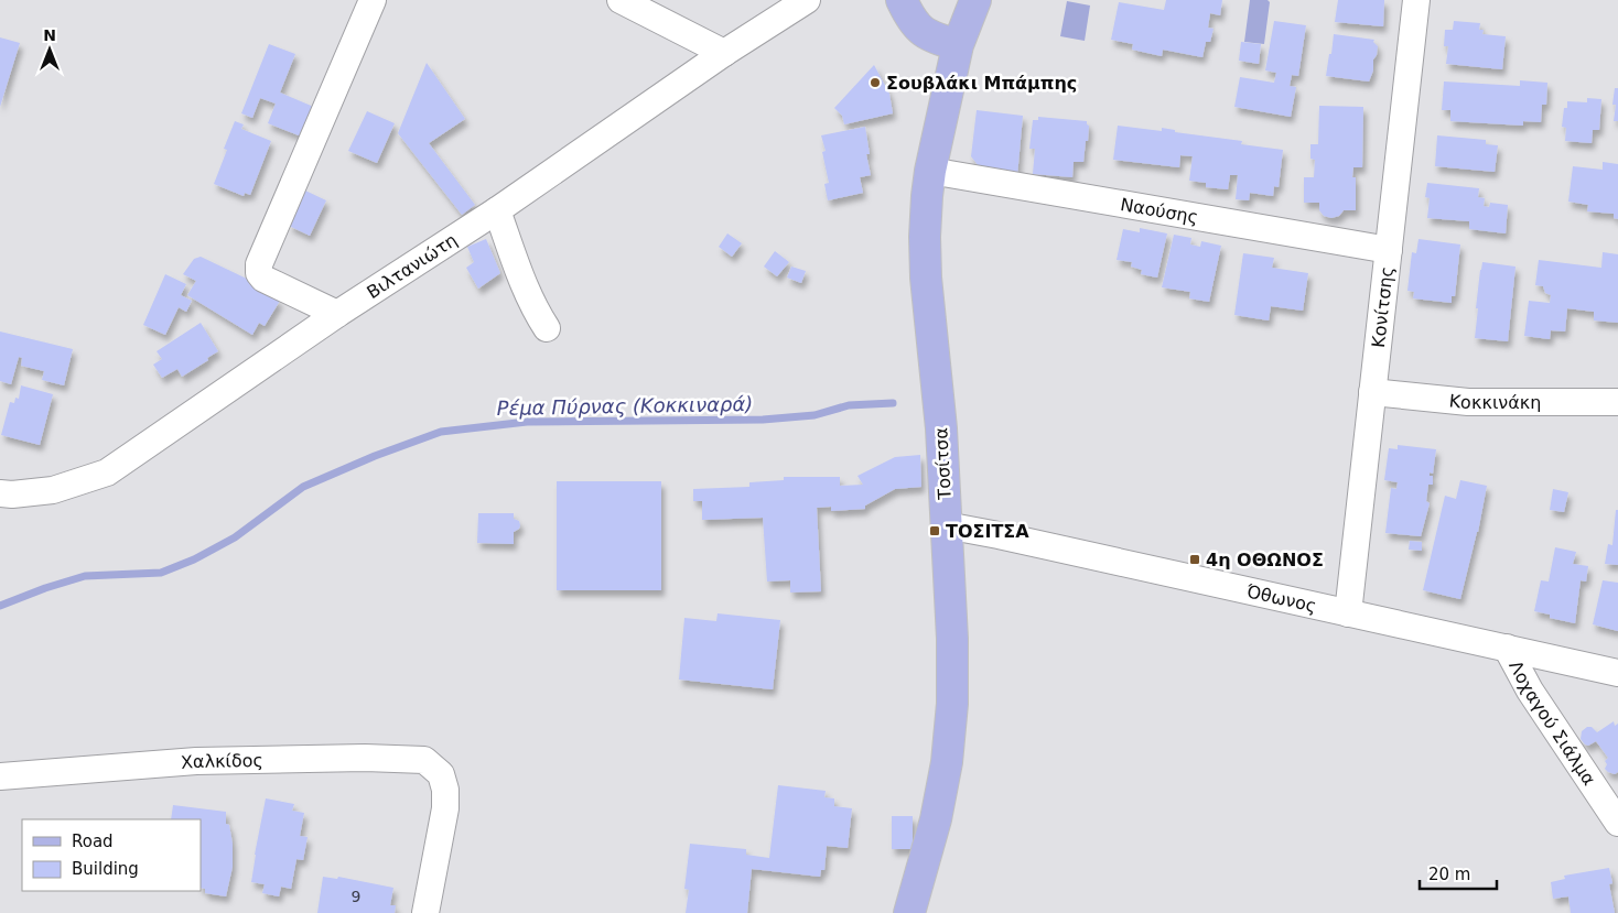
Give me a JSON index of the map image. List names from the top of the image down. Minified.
{"streets":{"main road":["Τοσίτσα"],"street":["Ναούσης","Βιλτανιώτη","Κονίτσης","Κοκκινάκη","Όθωνος","Λοχαγού Σιάλμα","Χαλκίδος"]},"crossings":[["Ναούσης","Κονίτσης"],["Ναούσης","Τοσίτσα"],["Κονίτσης","Κοκκινάκη"],["Κονίτσης","Όθωνος"],["Τοσίτσα","Όθωνος"],["Όθωνος","Λοχαγού Σιάλμα"]],"water":["Ρέμα Πύρνας (Κοκκιναρά)"],"places":{"other":["Σουβλάκι Μπάμπης"],"transit":["ΤΟΣΙΤΣΑ","4η ΟΘΩΝΟΣ"]},"house_numbers":["9"],"legend":["Road","Building"],"scale_bar":"20 m","north":"top"}
